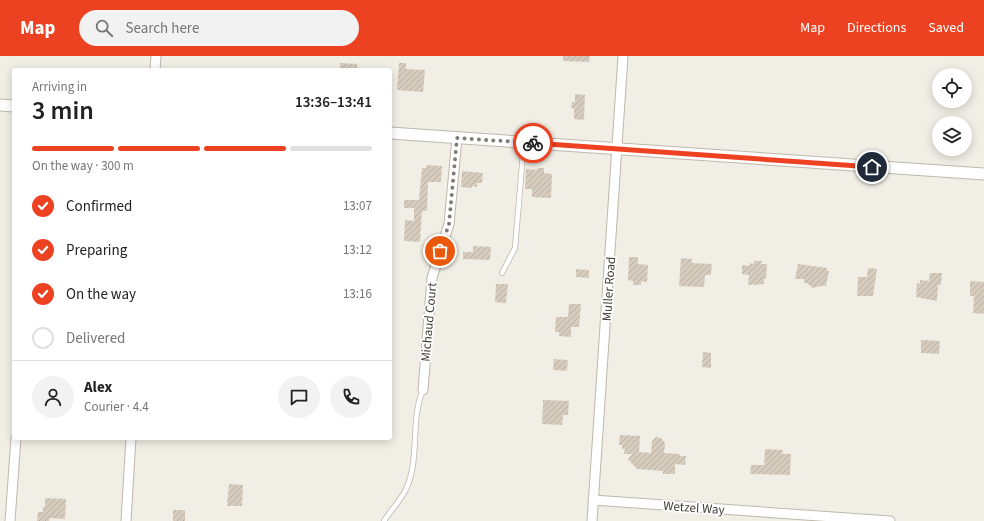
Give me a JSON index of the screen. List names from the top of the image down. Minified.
{"streets":{"street":["Muller Road","Michaud Court","Wetzel Way"]},"crossings":[["Muller Road","Wetzel Way"]],"page":{"header":"Map","search":"Search here","nav":["Map","Directions","Saved"],"heading":["3 min","Arriving in","13:36–13:41"],"panel":["Alex","Courier · 4.4"],"bar":"On the way · 300 m","list":[["Confirmed","13:07"],["Preparing","13:12"],["On the way","13:16"],"Delivered"]}}
